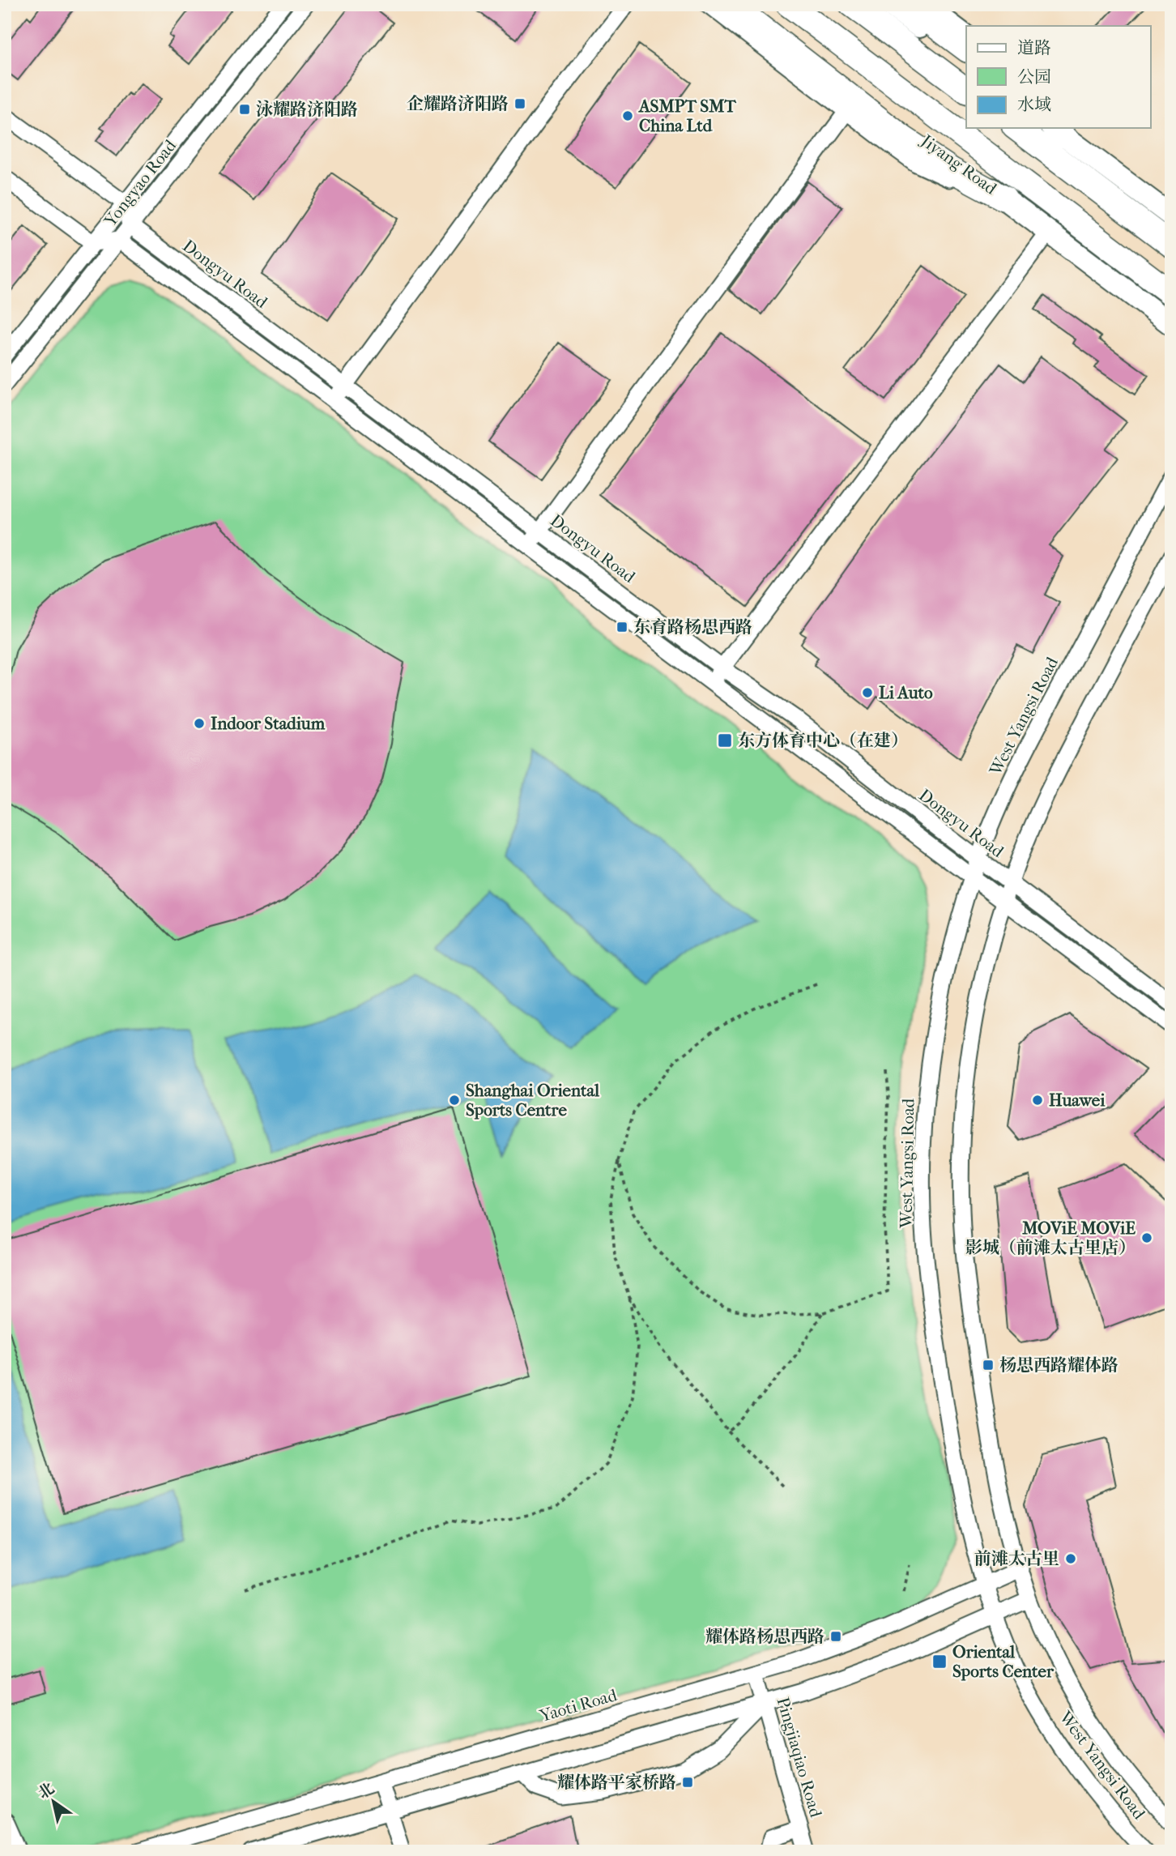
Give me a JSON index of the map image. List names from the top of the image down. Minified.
{"streets":{"main road":["Jiyang Road"],"street":["Yongyao Road","Dongyu Road","West Yangsi Road","Yaoti Road","Pingjiaqiao Road"]},"crossings":[["Yongyao Road","Dongyu Road"],["Dongyu Road","West Yangsi Road"],["West Yangsi Road","Yaoti Road"],["Yaoti Road","Pingjiaqiao Road"]],"places":{"transit":["企耀路济阳路","泳耀路济阳路","东育路杨思西路","东方体育中心（在建）","杨思西路耀体路","耀体路杨思西路","Oriental Sports Center","耀体路平家桥路"],"other":["ASMPT SMT China Ltd","Li Auto","Indoor Stadium","Shanghai Oriental Sports Centre","Huawei","MOViE MOViE 影城（前滩太古里店）","前滩太古里"]},"legend":["道路","公园","水域"],"north":"top left"}
